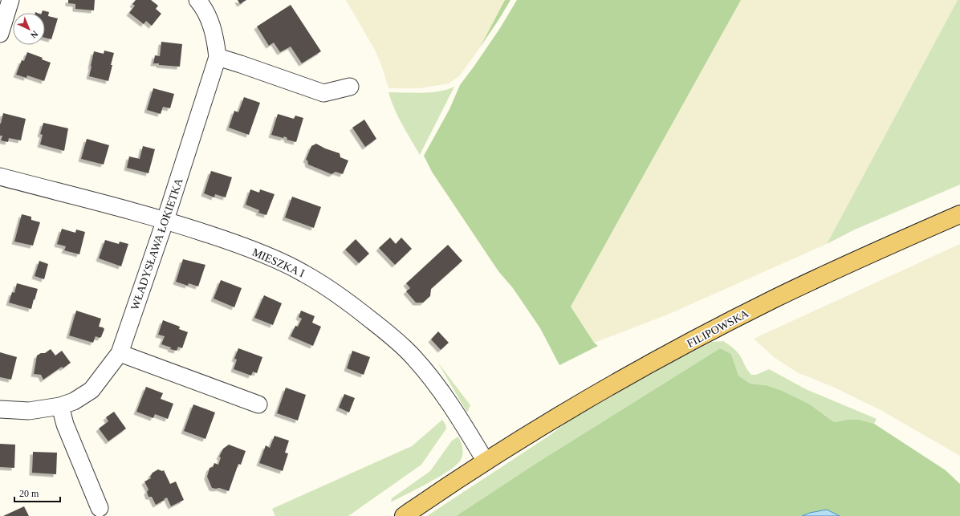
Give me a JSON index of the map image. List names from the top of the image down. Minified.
{"streets":{"main road":["FILIPOWSKA"],"street":["WŁADYSŁAWA ŁOKIETKA","MIESZKA I"]},"crossings":[["WŁADYSŁAWA ŁOKIETKA","MIESZKA I"],["MIESZKA I","FILIPOWSKA"]],"scale_bar":"20 m","north":"bottom right"}
